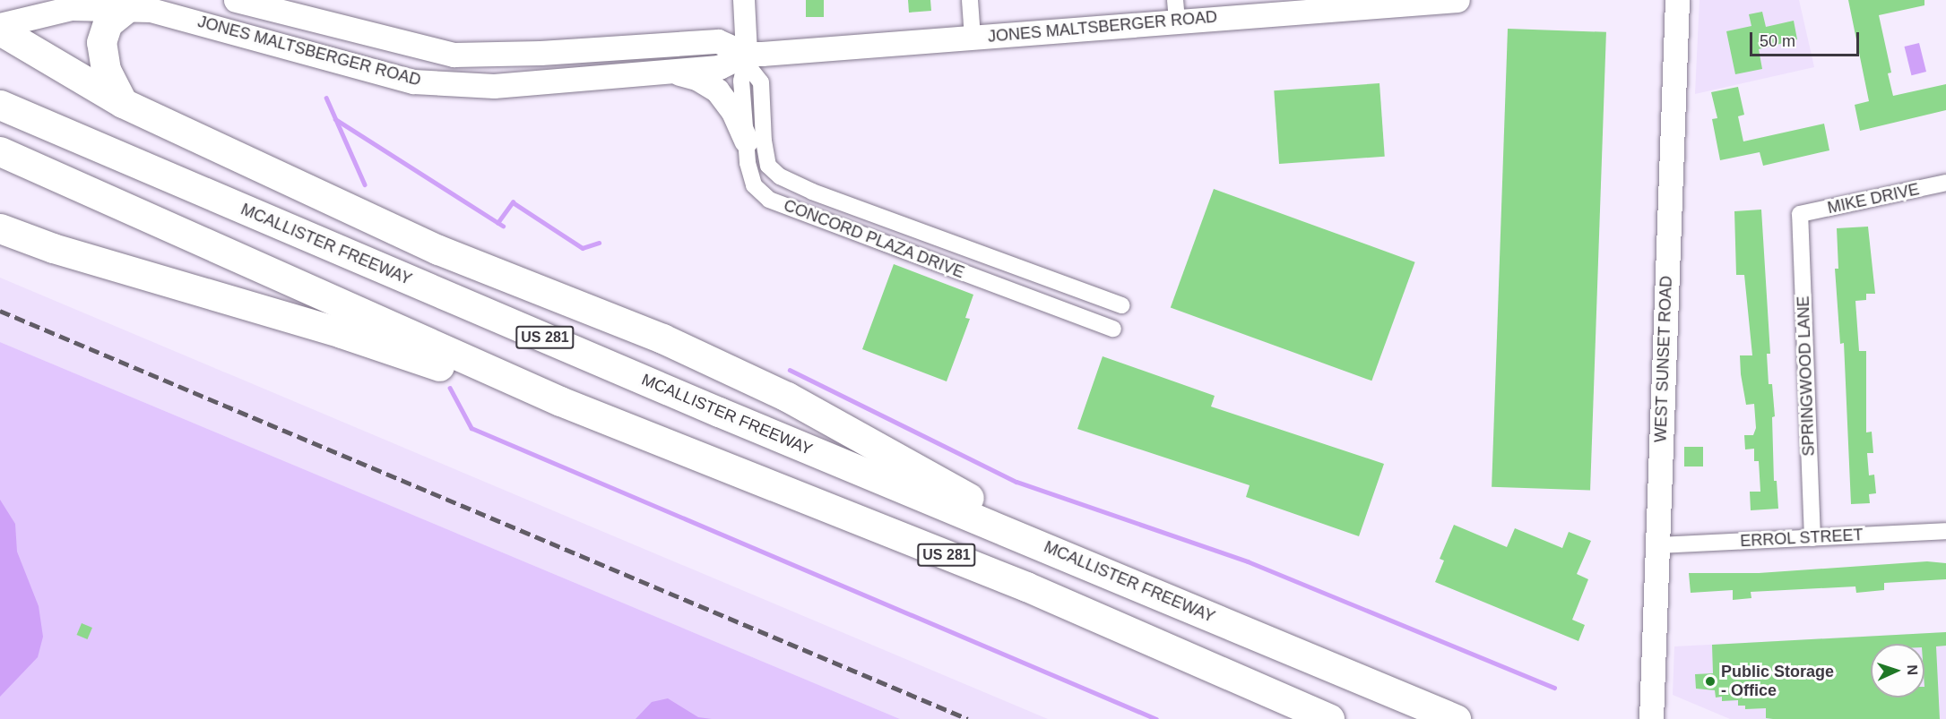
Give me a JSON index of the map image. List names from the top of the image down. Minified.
{"streets":{"highway":["MCALLISTER FREEWAY","US 281"],"main road":["JONES MALTSBERGER ROAD","WEST SUNSET ROAD"],"street":["MIKE DRIVE","CONCORD PLAZA DRIVE","SPRINGWOOD LANE","ERROL STREET"]},"crossings":[["JONES MALTSBERGER ROAD","CONCORD PLAZA DRIVE"],["MIKE DRIVE","SPRINGWOOD LANE"],["WEST SUNSET ROAD","ERROL STREET"],["SPRINGWOOD LANE","ERROL STREET"]],"places":["Public Storage - Office"],"scale_bar":"50 m","north":"right"}
